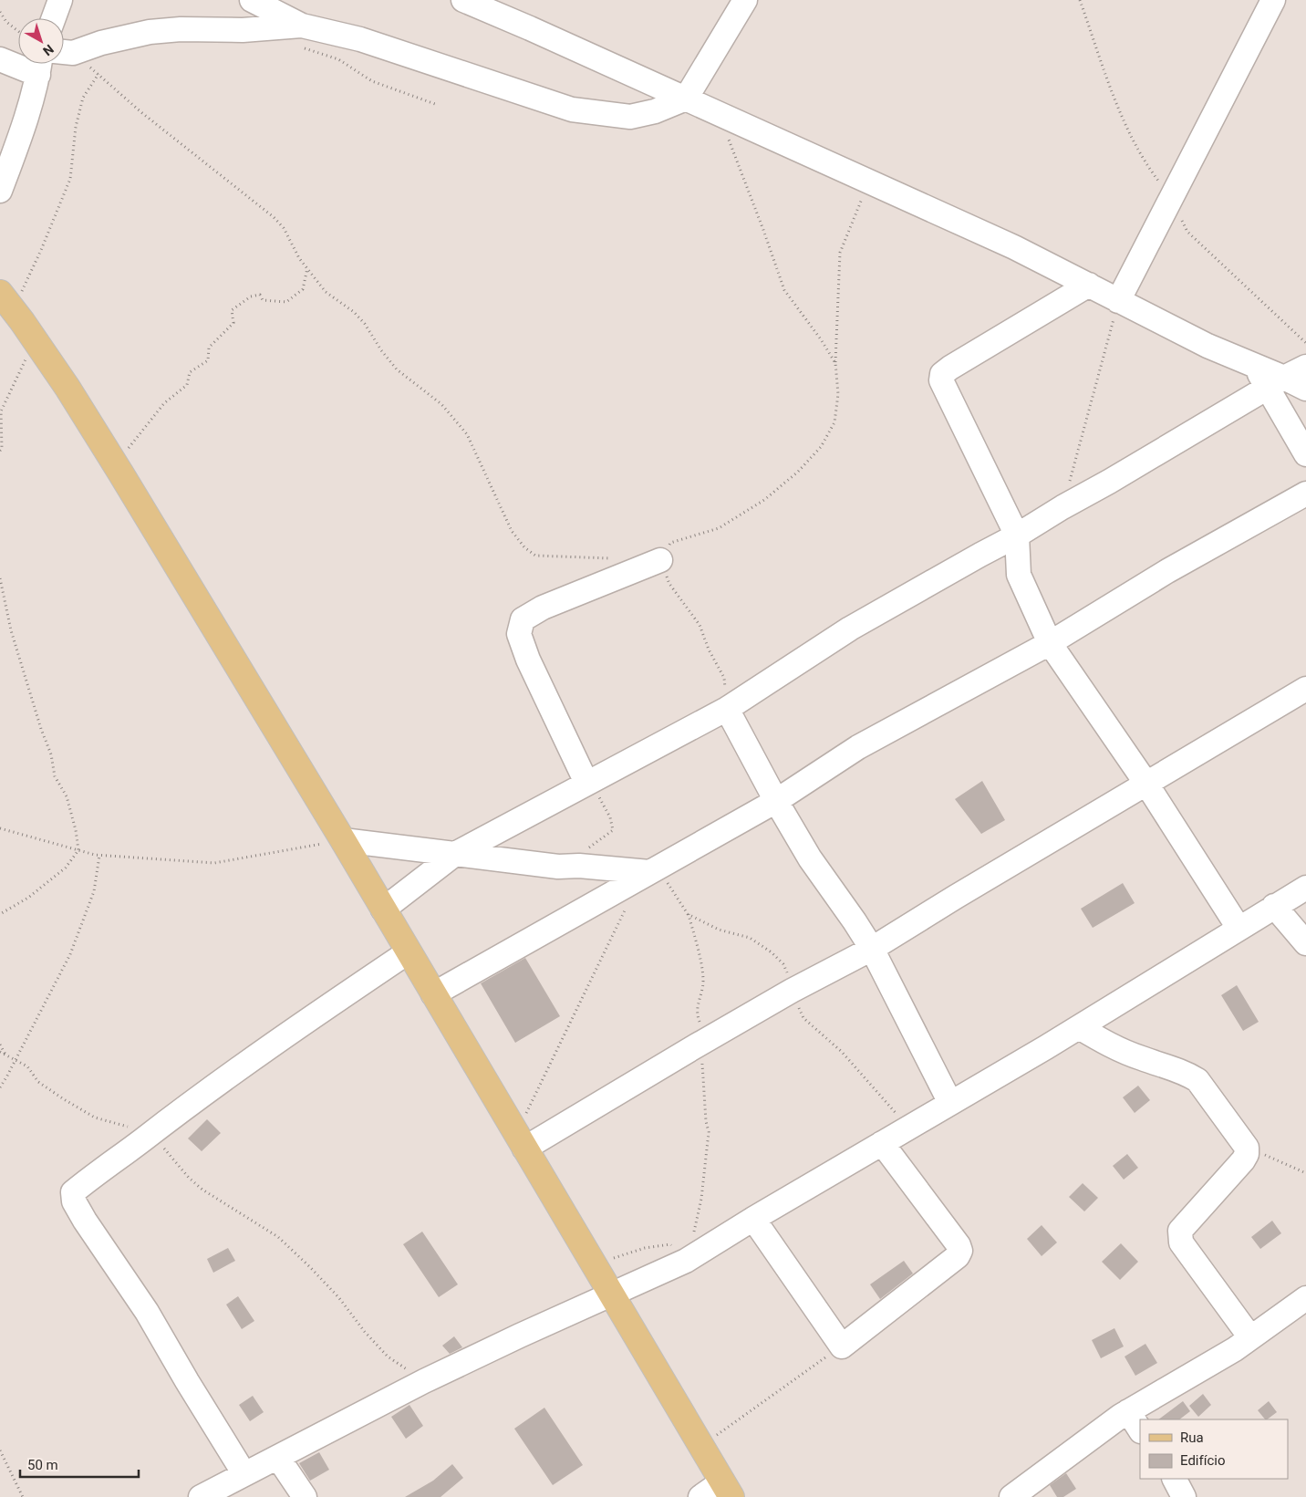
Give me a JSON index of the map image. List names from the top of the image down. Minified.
{"legend":["Rua","Edifício"],"scale_bar":"50 m","north":"bottom right"}
